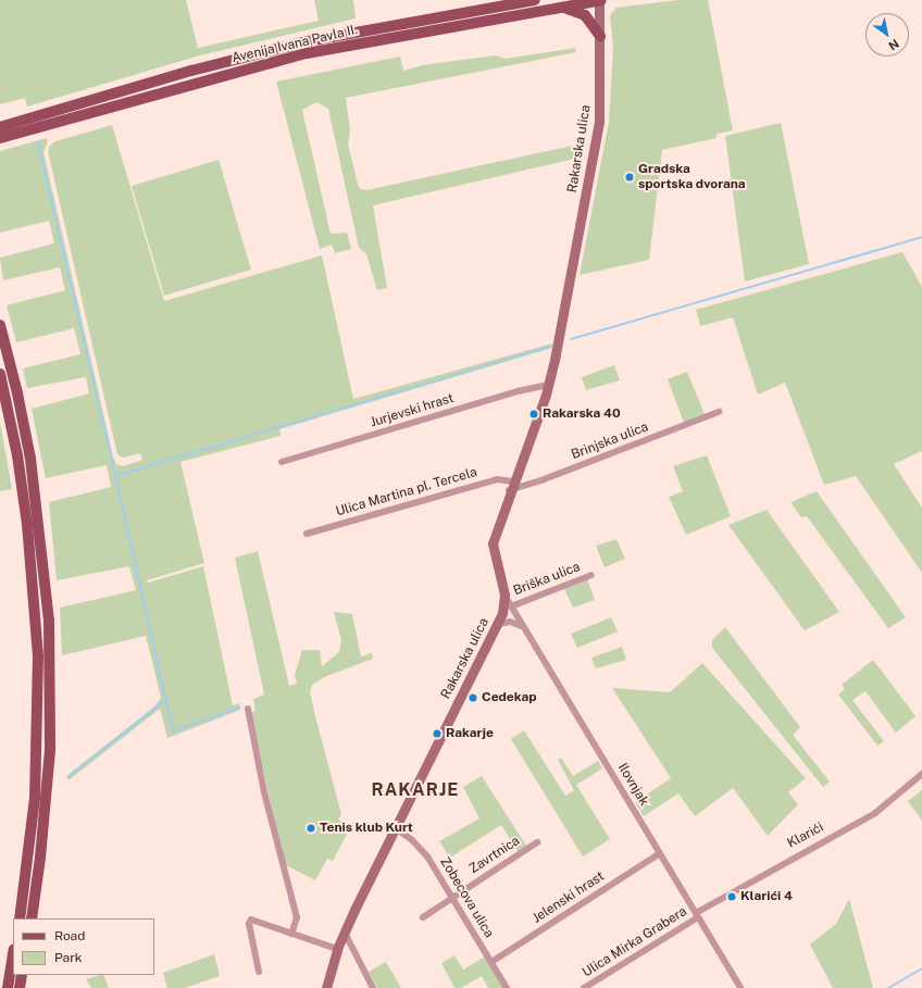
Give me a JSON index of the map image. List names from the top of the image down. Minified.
{"streets":{"main road":["Avenija Ivana Pavla II.","Rakarska ulica"],"street":["Jurjevski hrast","Brinjska ulica","Ulica Martina pl. Tercela","Briška ulica","Ilovnjak","Klarići","Zavrtnica","Zobecova ulica","Jelenski hrast","Ulica Mirka Grabera"]},"crossings":[["Avenija Ivana Pavla II.","Rakarska ulica"],["Rakarska ulica","Jurjevski hrast"],["Rakarska ulica","Brinjska ulica"],["Rakarska ulica","Ulica Martina pl. Tercela"],["Rakarska ulica","Ilovnjak"],["Rakarska ulica","Zobecova ulica"],["Brinjska ulica","Ulica Martina pl. Tercela"],["Briška ulica","Ilovnjak"],["Ilovnjak","Klarići"],["Ilovnjak","Jelenski hrast"],["Ilovnjak","Ulica Mirka Grabera"],["Klarići","Ulica Mirka Grabera"],["Zavrtnica","Zobecova ulica"],["Zobecova ulica","Jelenski hrast"]],"districts":["RAKARJE"],"places":["Gradska sportska dvorana","Rakarska 40","Cedekap","Rakarje","Tenis klub Kurt","Klarići 4"],"legend":["Road","Park"],"north":"bottom right"}
